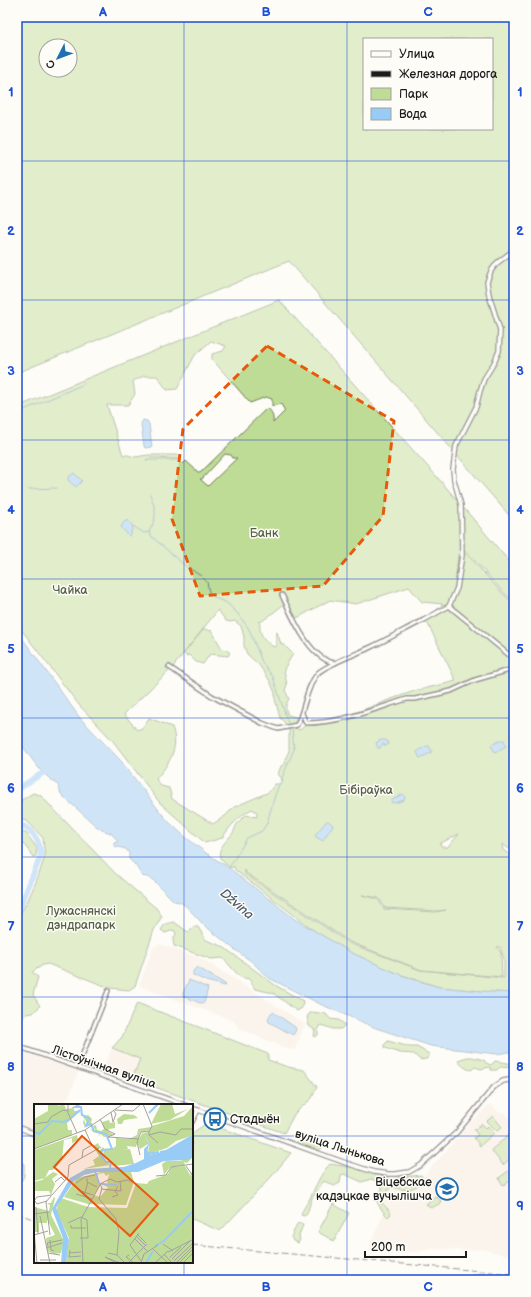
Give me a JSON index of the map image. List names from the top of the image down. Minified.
{"streets":{"street":["Лістоўнічная вуліца","вуліца Лынькова"]},"water":["Dźvina"],"parks":["Банк","Чайка","Бібіраўка","Лужаснянскі дэндрапарк"],"places":{"bus stop":["Стадыён"],"school or university":["Віцебскае кадэцкае вучылішча"]},"legend":["Улица","Железная дорога","Парк","Вода"],"scale_bar":"200 m","north":"bottom left","grid":{"columns":["A","B","C"],"rows":["1","2","3","4","5","6","7","8","9"]}}
